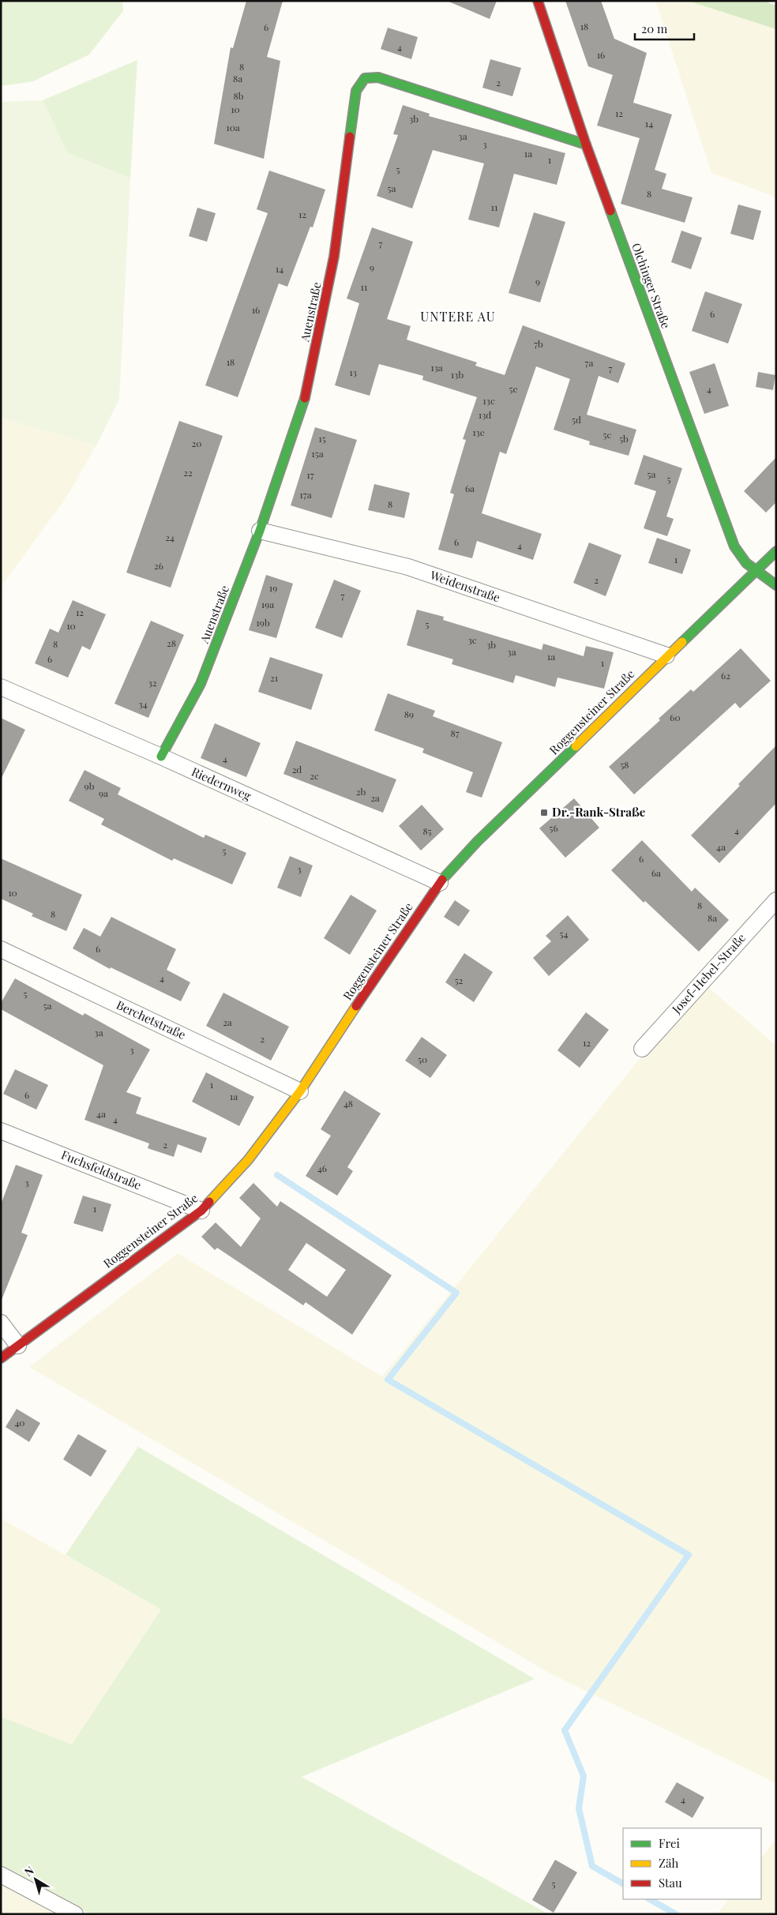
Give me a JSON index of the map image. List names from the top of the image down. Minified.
{"streets":{"street":["Olchinger Straße","Auenstraße","Weidenstraße","Roggensteiner Straße","Riedernweg","Josef-Hebel-Straße","Berchetstraße","Fuchsfeldstraße"]},"crossings":[["Olchinger Straße","Auenstraße"],["Olchinger Straße","Roggensteiner Straße"],["Auenstraße","Weidenstraße"],["Auenstraße","Riedernweg"],["Weidenstraße","Roggensteiner Straße"],["Roggensteiner Straße","Riedernweg"],["Roggensteiner Straße","Berchetstraße"],["Roggensteiner Straße","Fuchsfeldstraße"]],"districts":["UNTERE AU"],"places":{"transit":["Dr.-Rank-Straße"]},"house_numbers":["18","6","4","16","8","8a","2","8b","10","12","3b","14","10a","3a","3","1a","1","5","5a","8","11","12","7","9","14","9","11","16","6","7b","18","7a","13a","7","13","13b","5e","4","13c","13d","5d","13e","5c","15","5b","20","15a","22","5a","17","5","6a","17a","8","24","6","4","1","26","2","19","7","19a","12","19b","5","10","3c","28","8","3b","3a","1a","6","1","62","21","32","34","89","60","87","4","58","2d","2c","9b","2b","9a","2a","56","4","85","4a","5","6","3","6a","10","8","8","8a","54","6","4","52","5","5a","2a","3a","2","12","3","50","1","6","1a","48","4a","4","2","46","3","1","40","4","5"],"legend":["Frei","Zäh","Stau"],"scale_bar":"20 m","north":"top left"}
